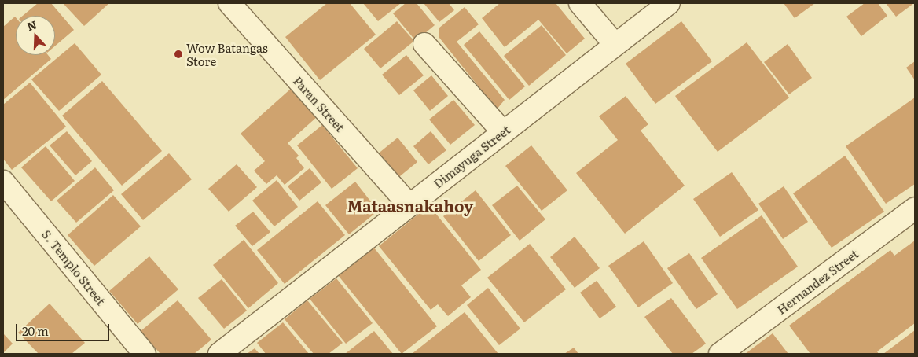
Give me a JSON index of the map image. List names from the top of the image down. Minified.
{"streets":{"street":["Paran Street","Dimayuga Street","S. Templo Street","Hernandez Street"]},"crossings":[["Paran Street","Dimayuga Street"]],"districts":["Mataasnakahoy"],"places":["Wow Batangas Store"],"scale_bar":"20 m","north":"top"}
